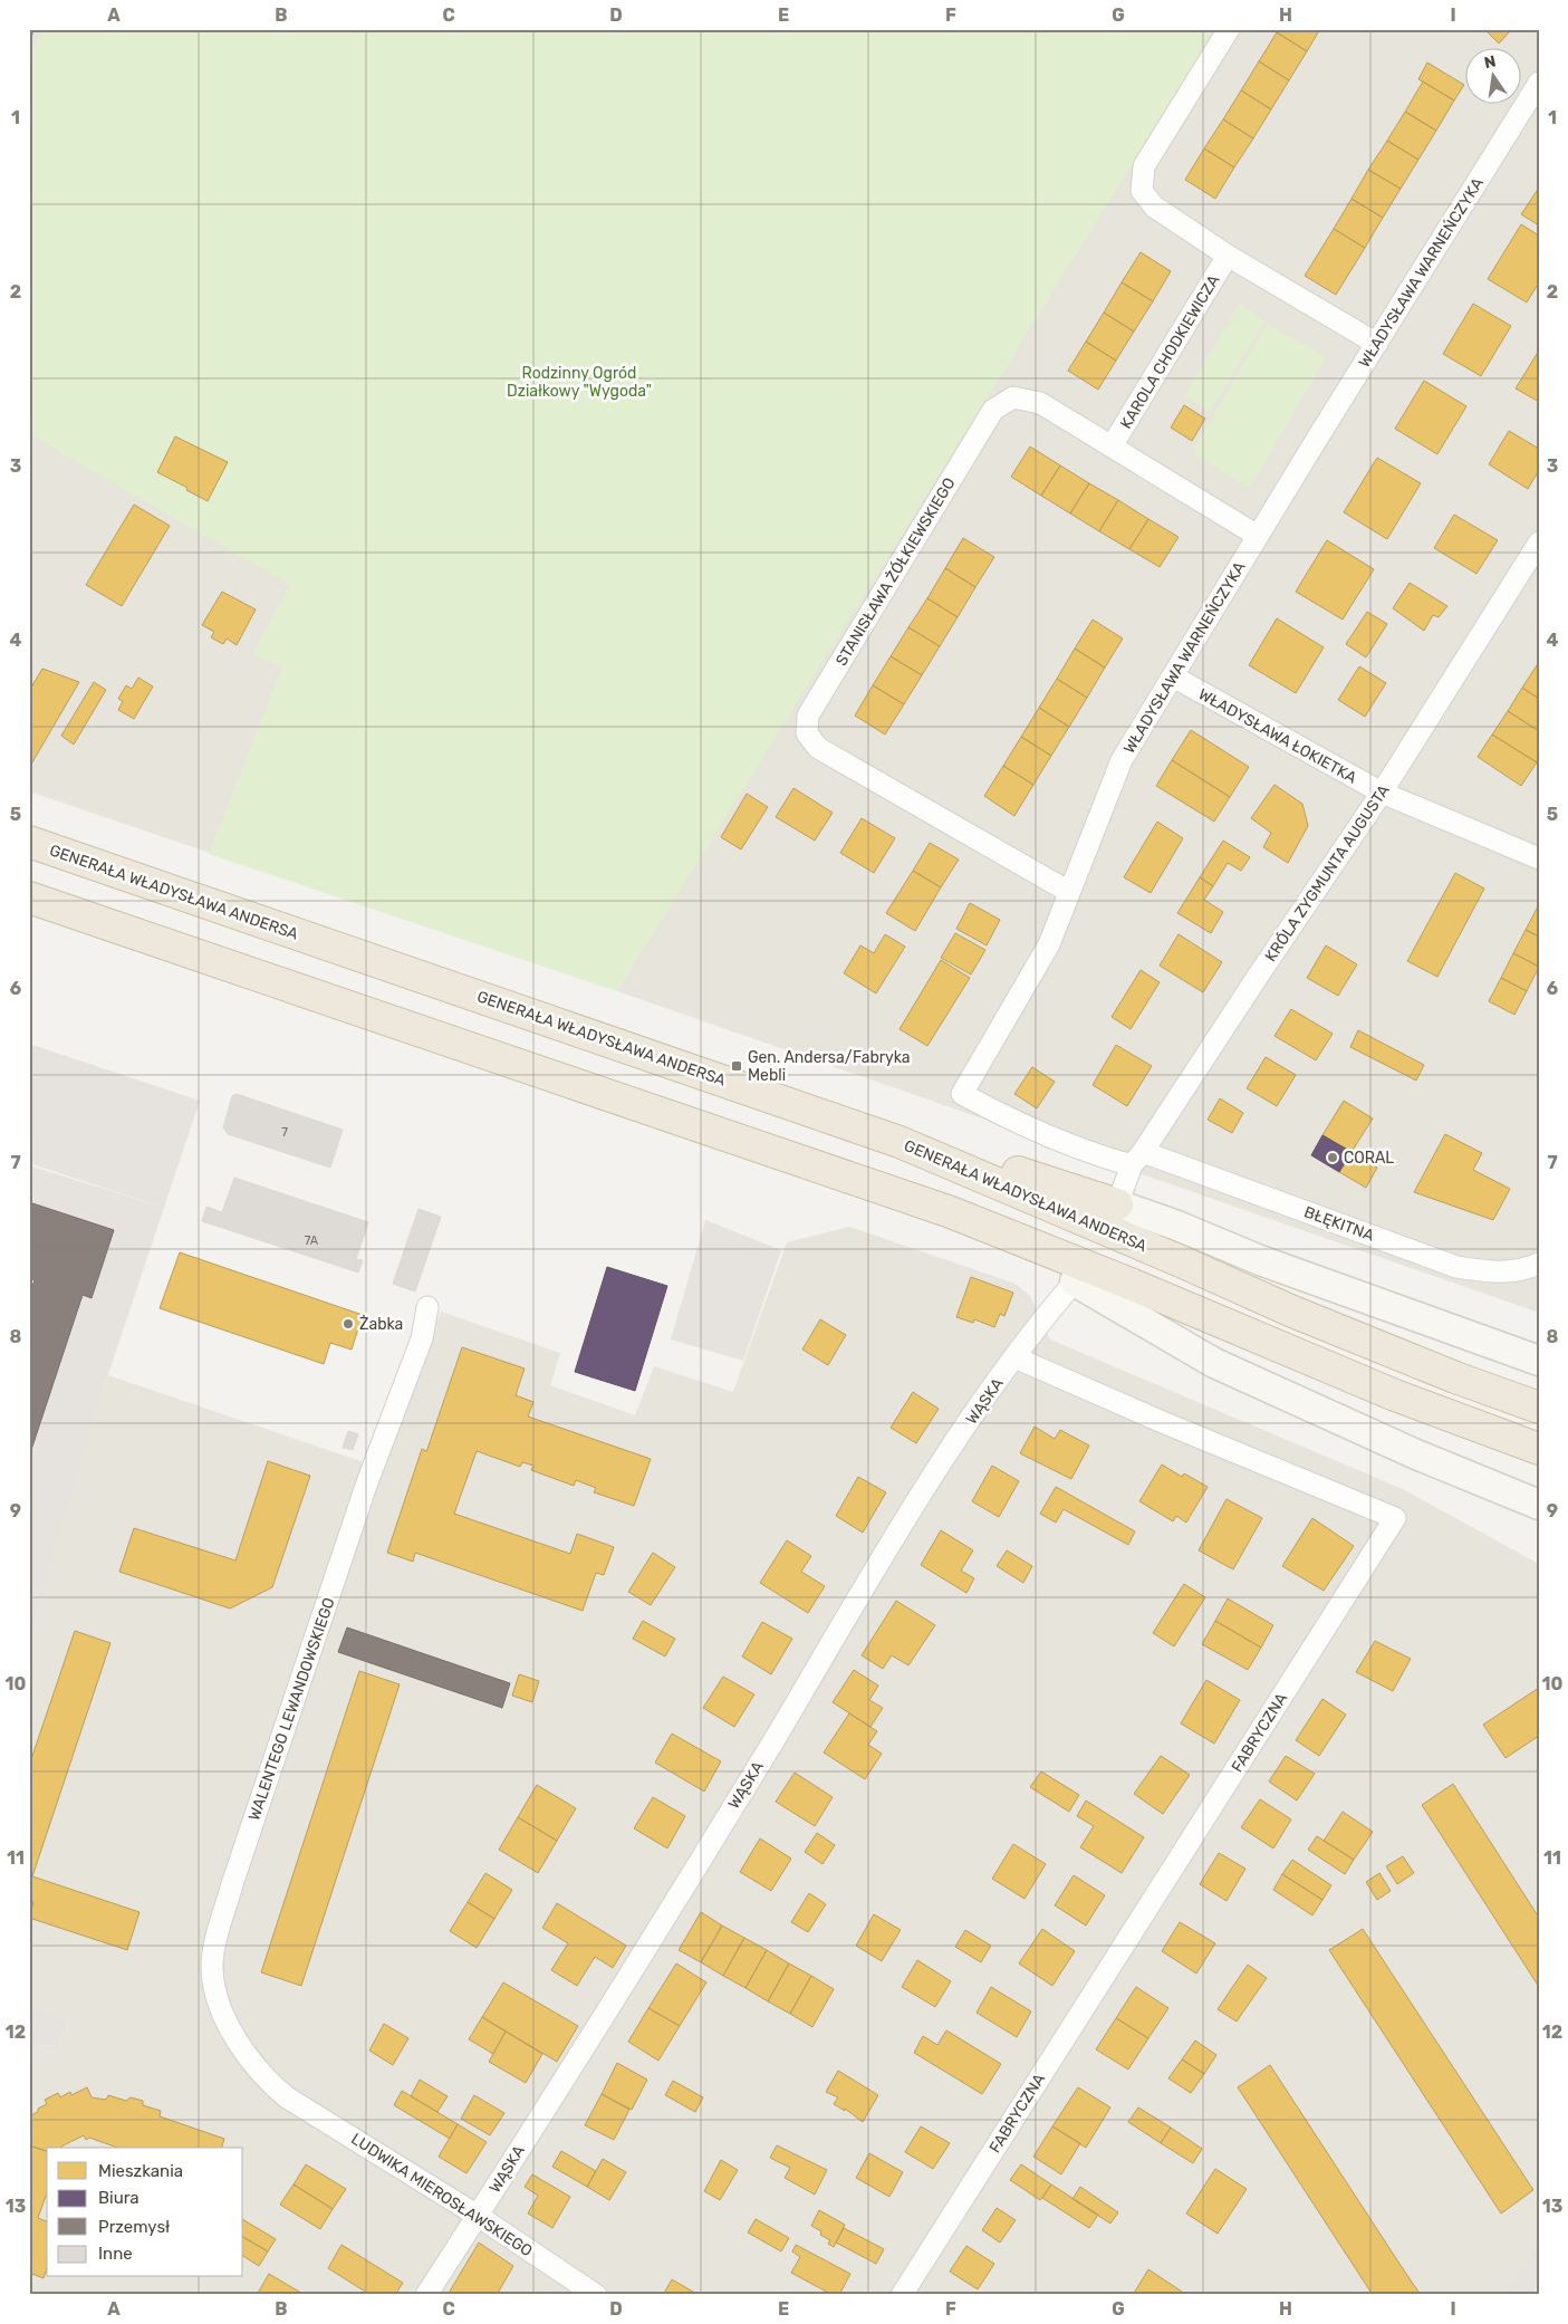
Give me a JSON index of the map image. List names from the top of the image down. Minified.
{"streets":{"highway":["GENERAŁA WŁADYSŁAWA ANDERSA"],"street":["WŁADYSŁAWA WARNEŃCZYKA","KAROLA CHODKIEWICZA","STANISŁAWA ŻÓŁKIEWSKIEGO","WŁADYSŁAWA ŁOKIETKA","KRÓLA ZYGMUNTA AUGUSTA","BŁĘKITNA","WĄSKA","WALENTEGO LEWANDOWSKIEGO","FABRYCZNA","LUDWIKA MIEROSŁAWSKIEGO"]},"crossings":[["WŁADYSŁAWA WARNEŃCZYKA","STANISŁAWA ŻÓŁKIEWSKIEGO"],["WŁADYSŁAWA WARNEŃCZYKA","WŁADYSŁAWA ŁOKIETKA"],["WŁADYSŁAWA WARNEŃCZYKA","KRÓLA ZYGMUNTA AUGUSTA"],["WŁADYSŁAWA WARNEŃCZYKA","BŁĘKITNA"],["KAROLA CHODKIEWICZA","STANISŁAWA ŻÓŁKIEWSKIEGO"],["WŁADYSŁAWA ŁOKIETKA","KRÓLA ZYGMUNTA AUGUSTA"],["KRÓLA ZYGMUNTA AUGUSTA","BŁĘKITNA"],["WĄSKA","FABRYCZNA"],["WĄSKA","LUDWIKA MIEROSŁAWSKIEGO"],["WALENTEGO LEWANDOWSKIEGO","LUDWIKA MIEROSŁAWSKIEGO"]],"parks":["Rodzinny Ogród Działkowy \"Wygoda\""],"places":{"transit":["Gen. Andersa/Fabryka Mebli"],"other":["CORAL","Żabka"]},"house_numbers":["7","7A"],"legend":["Mieszkania","Biura","Przemysł","Inne"],"north":"top","grid":{"columns":["A","B","C","D","E","F","G","H","I"],"rows":["1","2","3","4","5","6","7","8","9","10","11","12","13"]}}
